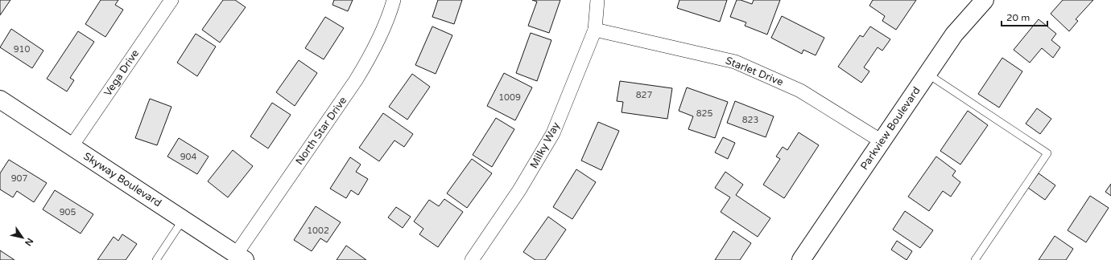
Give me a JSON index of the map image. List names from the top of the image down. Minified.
{"streets":{"street":["Starlet Drive","Vega Drive","Parkview Boulevard","North Star Drive","Milky Way","Skyway Boulevard"]},"crossings":[["Starlet Drive","Parkview Boulevard"],["Starlet Drive","Milky Way"],["Vega Drive","Skyway Boulevard"],["North Star Drive","Skyway Boulevard"]],"house_numbers":["910","827","1009","825","823","904","907","905","1002"],"scale_bar":"20 m","north":"bottom right"}
